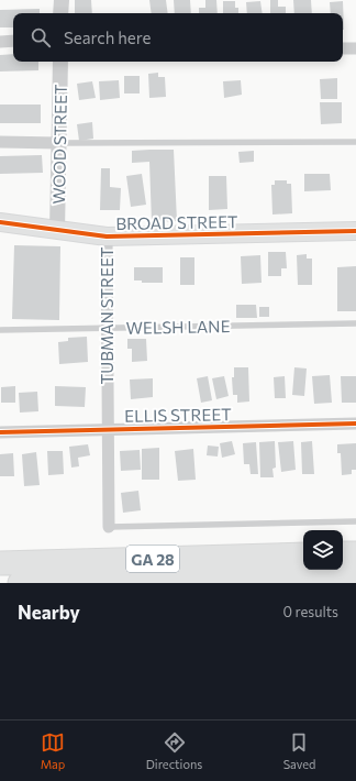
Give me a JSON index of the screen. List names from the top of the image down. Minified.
{"streets":{"highway":["GA 28"],"main road":["BROAD STREET"],"street":["WOOD STREET","TUBMAN STREET","ELLIS STREET"],"lane":["WELSH LANE"]},"crossings":[["WOOD STREET","BROAD STREET"],["BROAD STREET","TUBMAN STREET"],["TUBMAN STREET","WELSH LANE"],["TUBMAN STREET","ELLIS STREET"]],"page":{"search":"Search here","heading":["Nearby","0 results"],"nav":["Map","Directions","Saved"]}}
